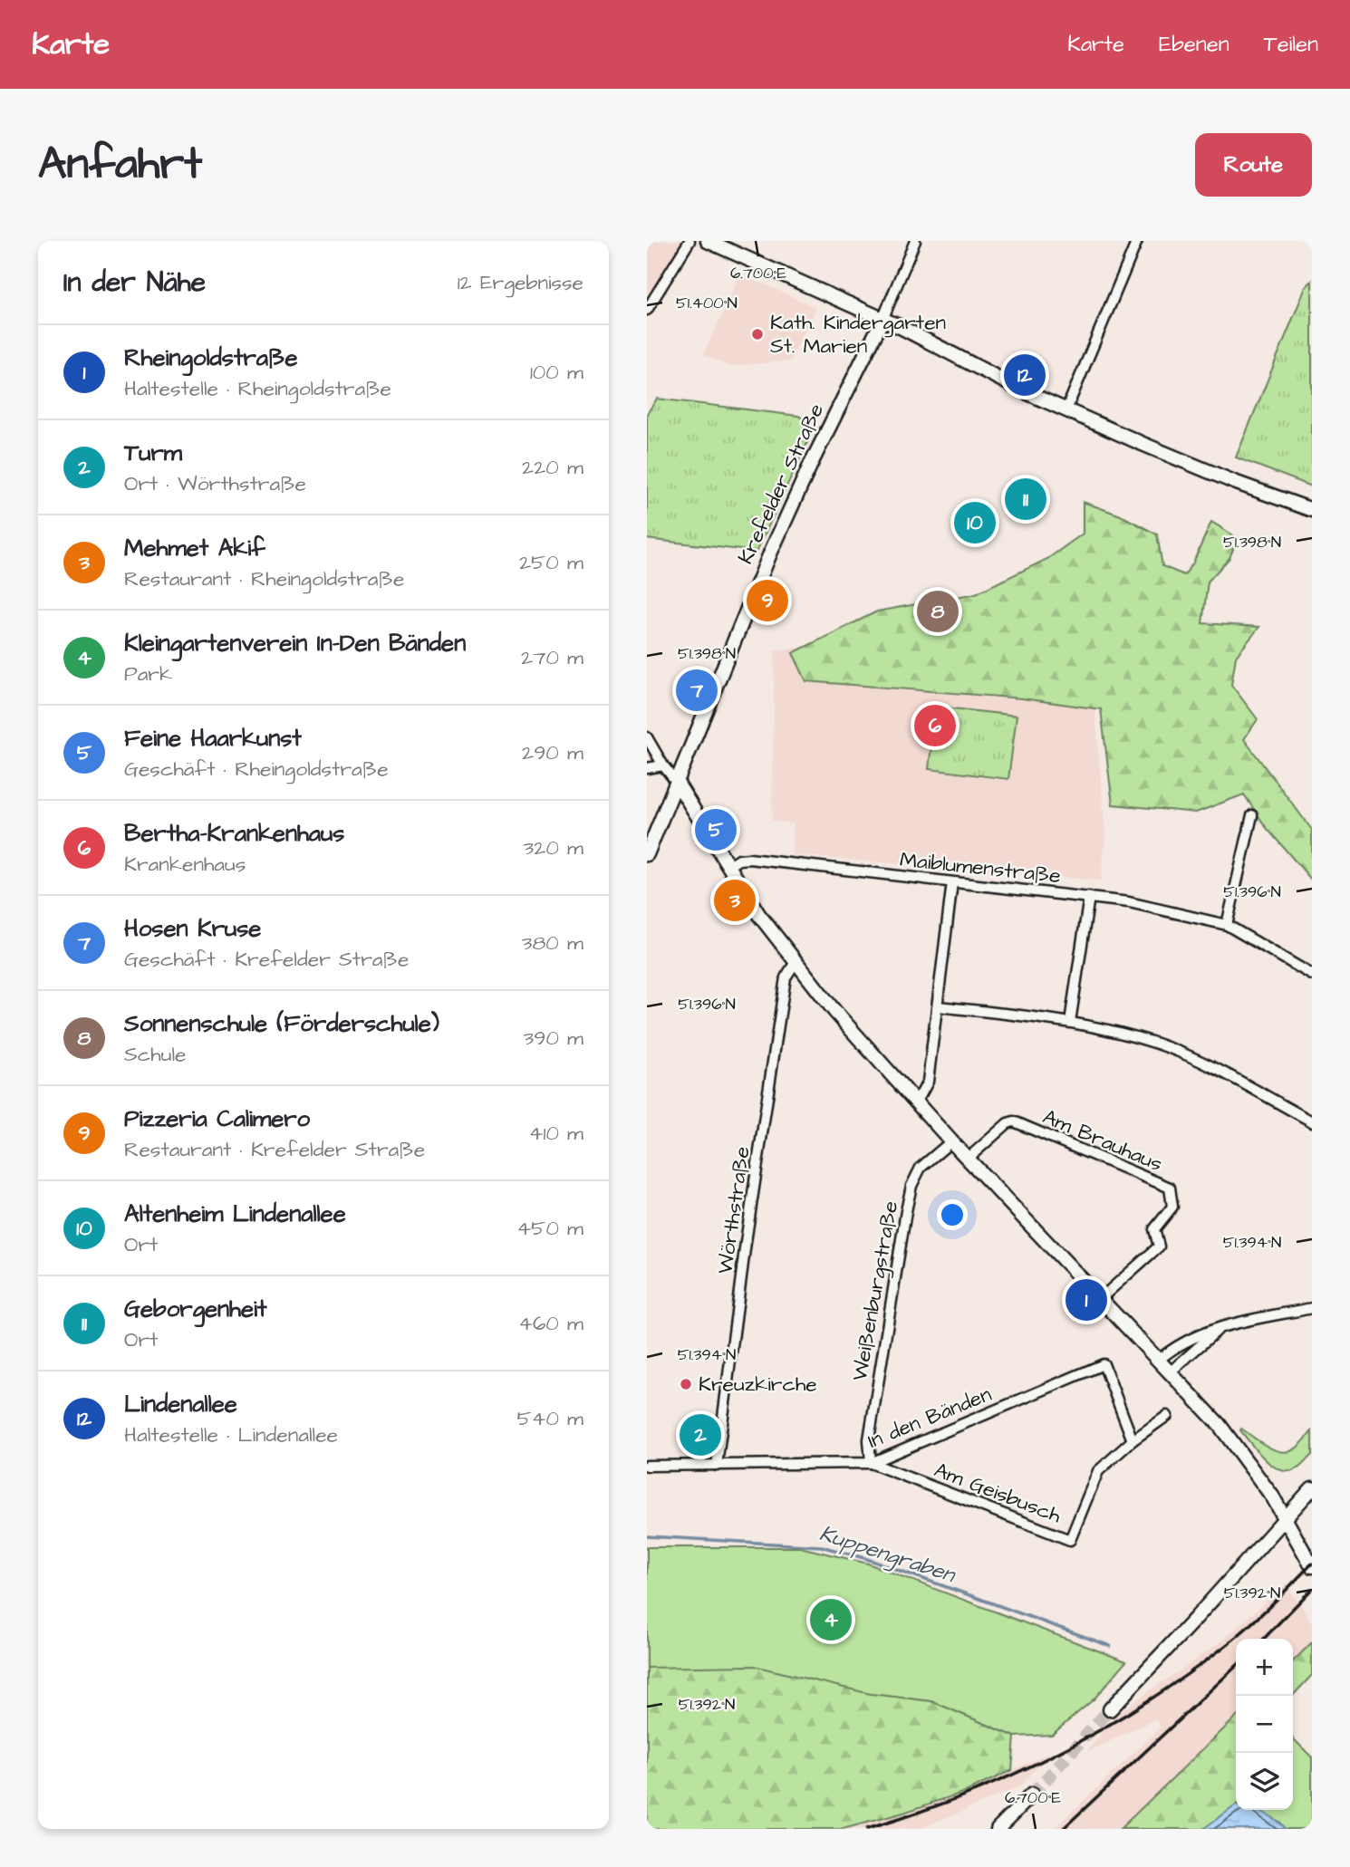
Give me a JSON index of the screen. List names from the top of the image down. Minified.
{"streets":{"street":["Krefelder Straße","Maiblumenstraße","Am Brauhaus","Wörthstraße","Weißenburgstraße","In den Bänden","Am Geisbusch"]},"crossings":[["Wörthstraße","In den Bänden"],["Weißenburgstraße","In den Bänden"],["Weißenburgstraße","Am Geisbusch"],["In den Bänden","Am Geisbusch"]],"water":["Kuppengraben"],"places":["Kath. Kindergarten St. Marien","Kreuzkirche"],"page":{"header":"Karte","nav":["Karte","Ebenen","Teilen"],"buttons":"Route","title":"Anfahrt","heading":["In der Nähe","12 Ergebnisse"],"list":[{"mark":"1","name":"Rheingoldstraße","note":"Haltestelle · Rheingoldstraße","value":"100 m"},{"mark":"2","name":"Turm","note":"Ort · Wörthstraße","value":"220 m"},{"mark":"3","name":"Mehmet Akif","note":"Restaurant · Rheingoldstraße","value":"250 m"},{"mark":"4","name":"Kleingartenverein In-Den Bänden","note":"Park","value":"270 m"},{"mark":"5","name":"Feine Haarkunst","note":"Geschäft · Rheingoldstraße","value":"290 m"},{"mark":"6","name":"Bertha-Krankenhaus","note":"Krankenhaus","value":"320 m"},{"mark":"7","name":"Hosen Kruse","note":"Geschäft · Krefelder Straße","value":"380 m"},{"mark":"8","name":"Sonnenschule (Förderschule)","note":"Schule","value":"390 m"},{"mark":"9","name":"Pizzeria Calimero","note":"Restaurant · Krefelder Straße","value":"410 m"},{"mark":"10","name":"Altenheim Lindenallee","note":"Ort","value":"450 m"},{"mark":"11","name":"Geborgenheit","note":"Ort","value":"460 m"},{"mark":"12","name":"Lindenallee","note":"Haltestelle · Lindenallee","value":"540 m"}],"pins":["12","11","10","9","8","7","6","5","3","1","2","4"],"map_buttons":["+","−"]},"coordinates":["6.700°E","51.400°N","51.398°N","51.396°N","51.394°N","51.392°N"]}
